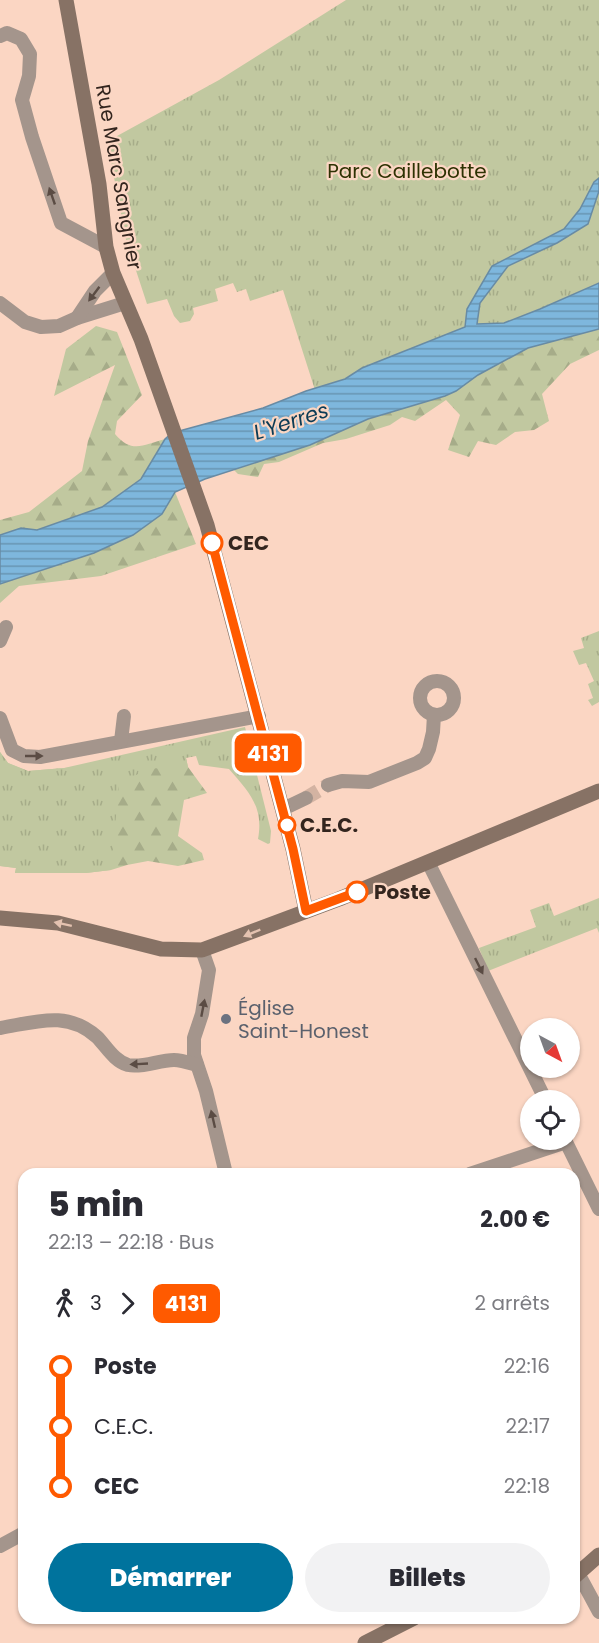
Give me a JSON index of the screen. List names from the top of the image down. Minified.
{"streets":{"street":["Rue Marc Sangnier"]},"water":["L'Yerres"],"parks":["Parc Caillebotte"],"places":["CEC","C.E.C.","Poste","Église Saint-Honest"],"lines":["bus line 4131"],"north":"bottom right","page":{"on_map":"4131","heading":["5 min","22:13 – 22:18 · Bus","2.00 €"],"legs":["3","4131","2 arrêts"],"list":[{"name":"Poste","value":"22:16"},{"name":"C.E.C.","value":"22:17"},{"name":"CEC","value":"22:18"}],"buttons":["Démarrer","Billets"]}}
